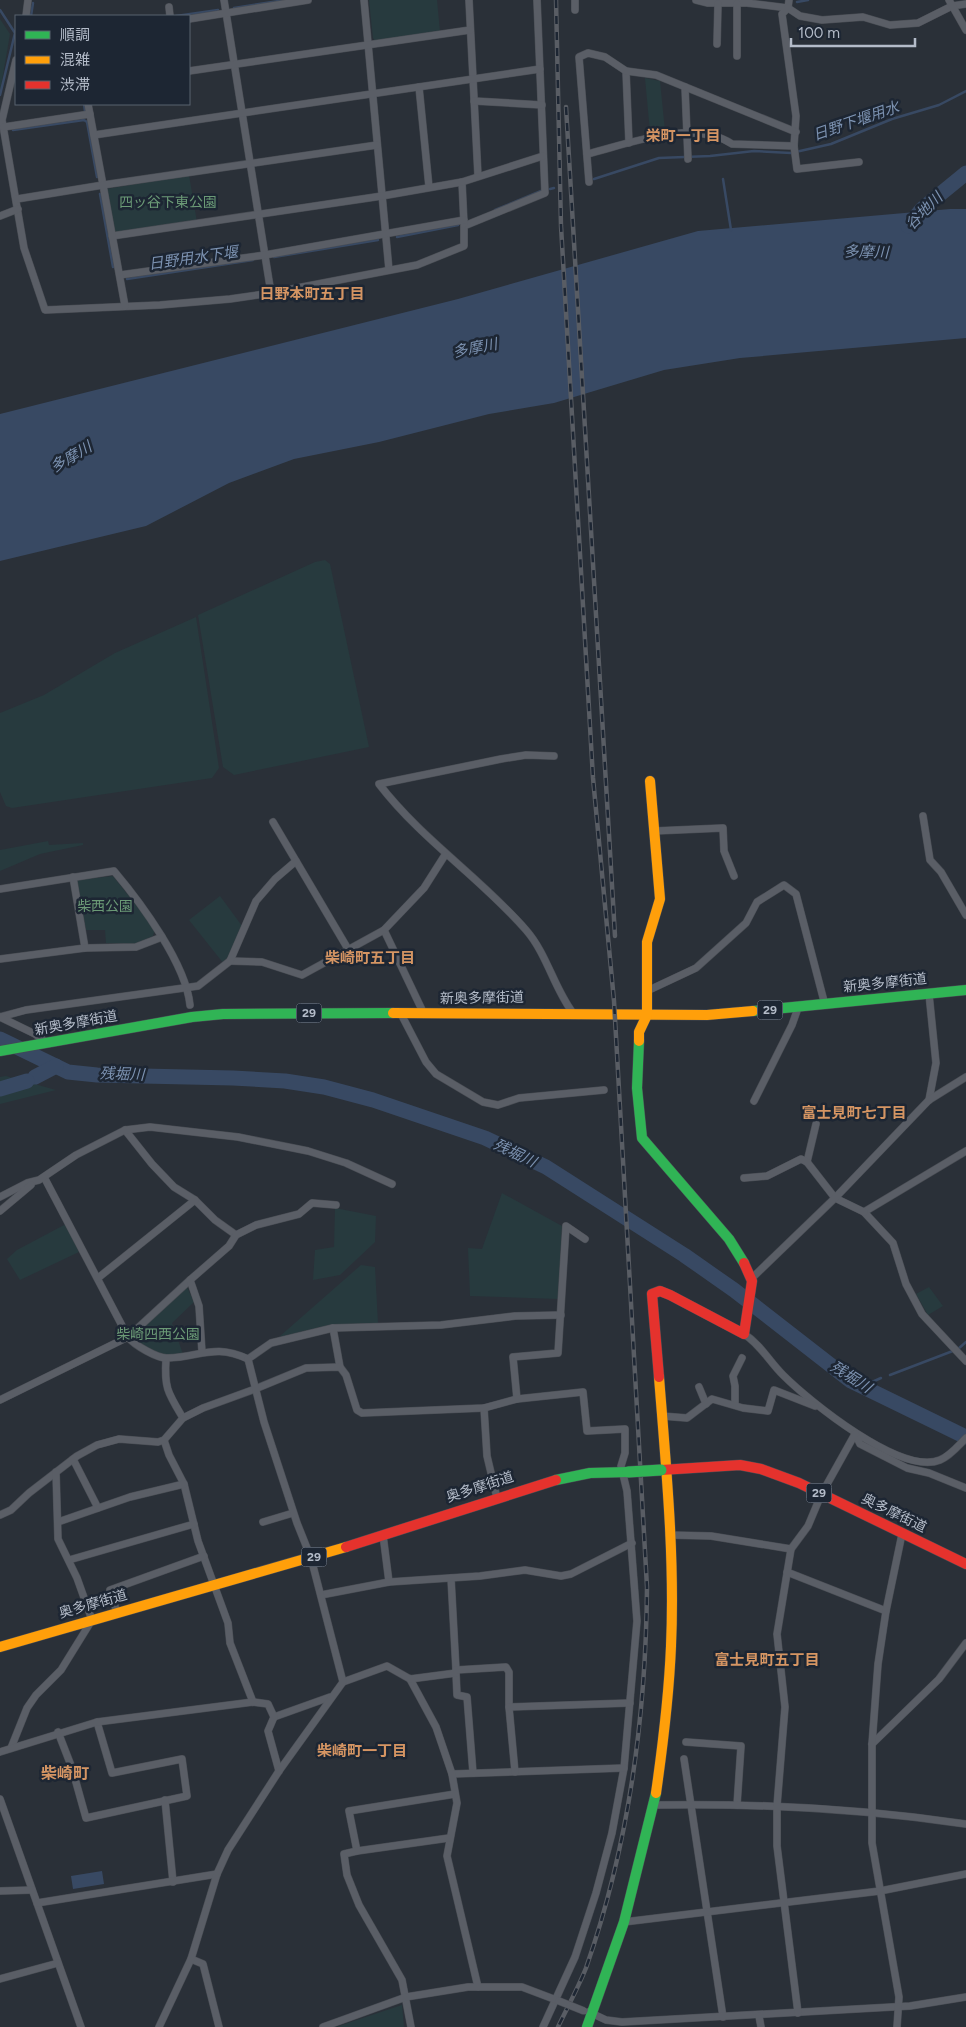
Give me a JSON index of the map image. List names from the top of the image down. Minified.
{"streets":{"main road":["新奥多摩街道","29","奥多摩街道"]},"districts":["栄町一丁目","日野本町五丁目","柴崎町五丁目","富士見町七丁目","富士見町五丁目","柴崎町一丁目","柴崎町"],"water":["日野下堰用水","谷地川","多摩川","日野用水下堰","残堀川"],"parks":["四ッ谷下東公園","柴西公園","柴崎四西公園"],"legend":["順調","混雑","渋滞"],"scale_bar":"100 m"}
